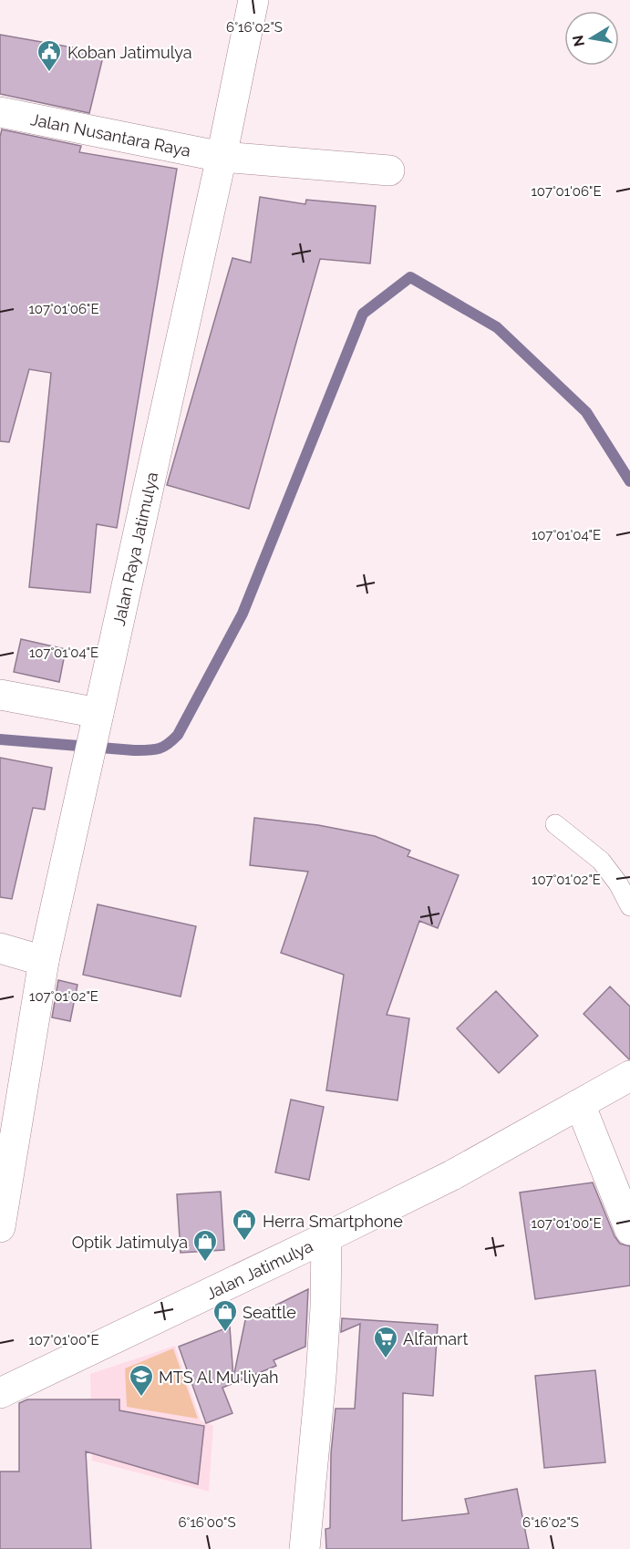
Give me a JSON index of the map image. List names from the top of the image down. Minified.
{"streets":{"main road":["Jalan Nusantara Raya","Jalan Raya Jatimulya","Jalan Jatimulya"]},"crossings":[["Jalan Nusantara Raya","Jalan Raya Jatimulya"]],"places":{"public building":["Koban Jatimulya"],"shop":["Herra Smartphone","Optik Jatimulya","Seattle"],"supermarket":["Alfamart"],"school or university":["MTS Al Mu'liyah"]},"north":"left","coordinates":["6°16'02\"S","107°01'06\"E","107°01'04\"E","107°01'02\"E","107°01'00\"E","6°16'00\"S"]}
